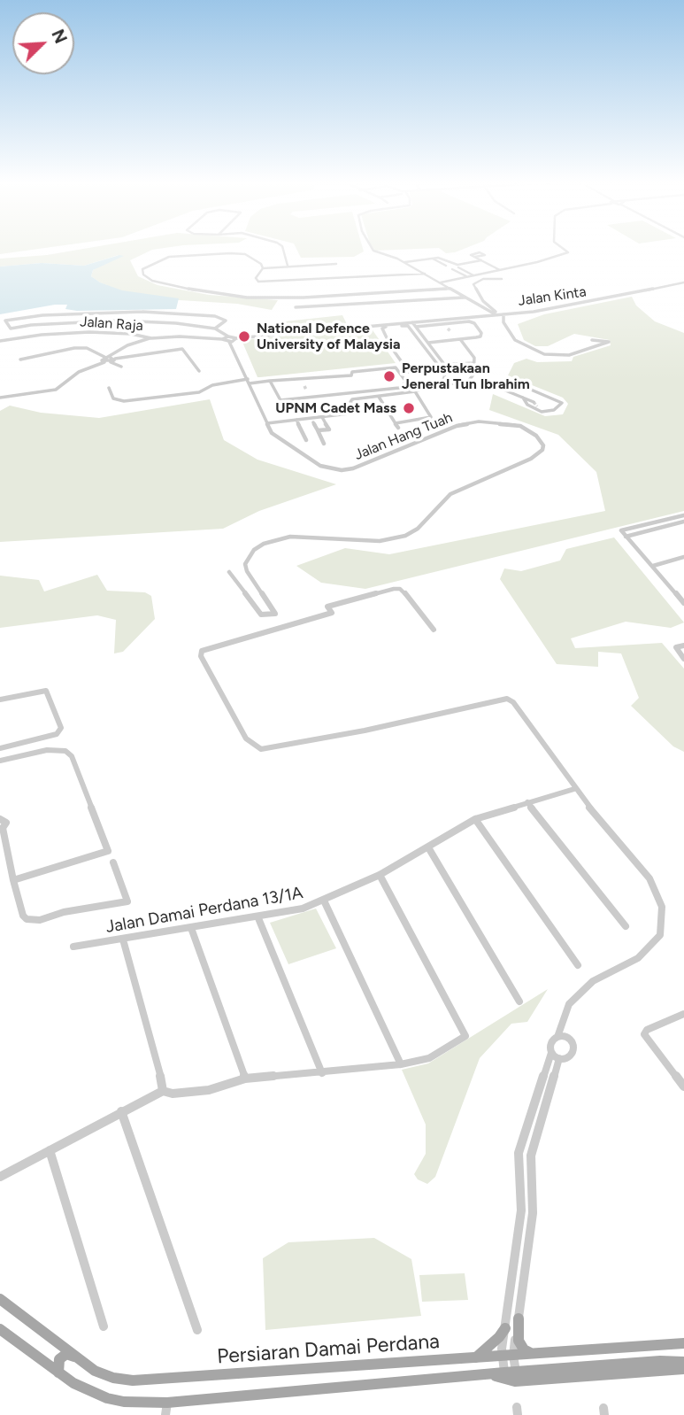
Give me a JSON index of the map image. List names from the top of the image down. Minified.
{"streets":{"main road":["Persiaran Damai Perdana"],"street":["Jalan Kinta","Jalan Raja","Jalan Hang Tuah","Jalan Damai Perdana 13/1A"]},"crossings":[["Jalan Raja","Jalan Hang Tuah"]],"places":["National Defence University of Malaysia","Perpustakaan Jeneral Tun Ibrahim","UPNM Cadet Mass"],"north":"top right"}
